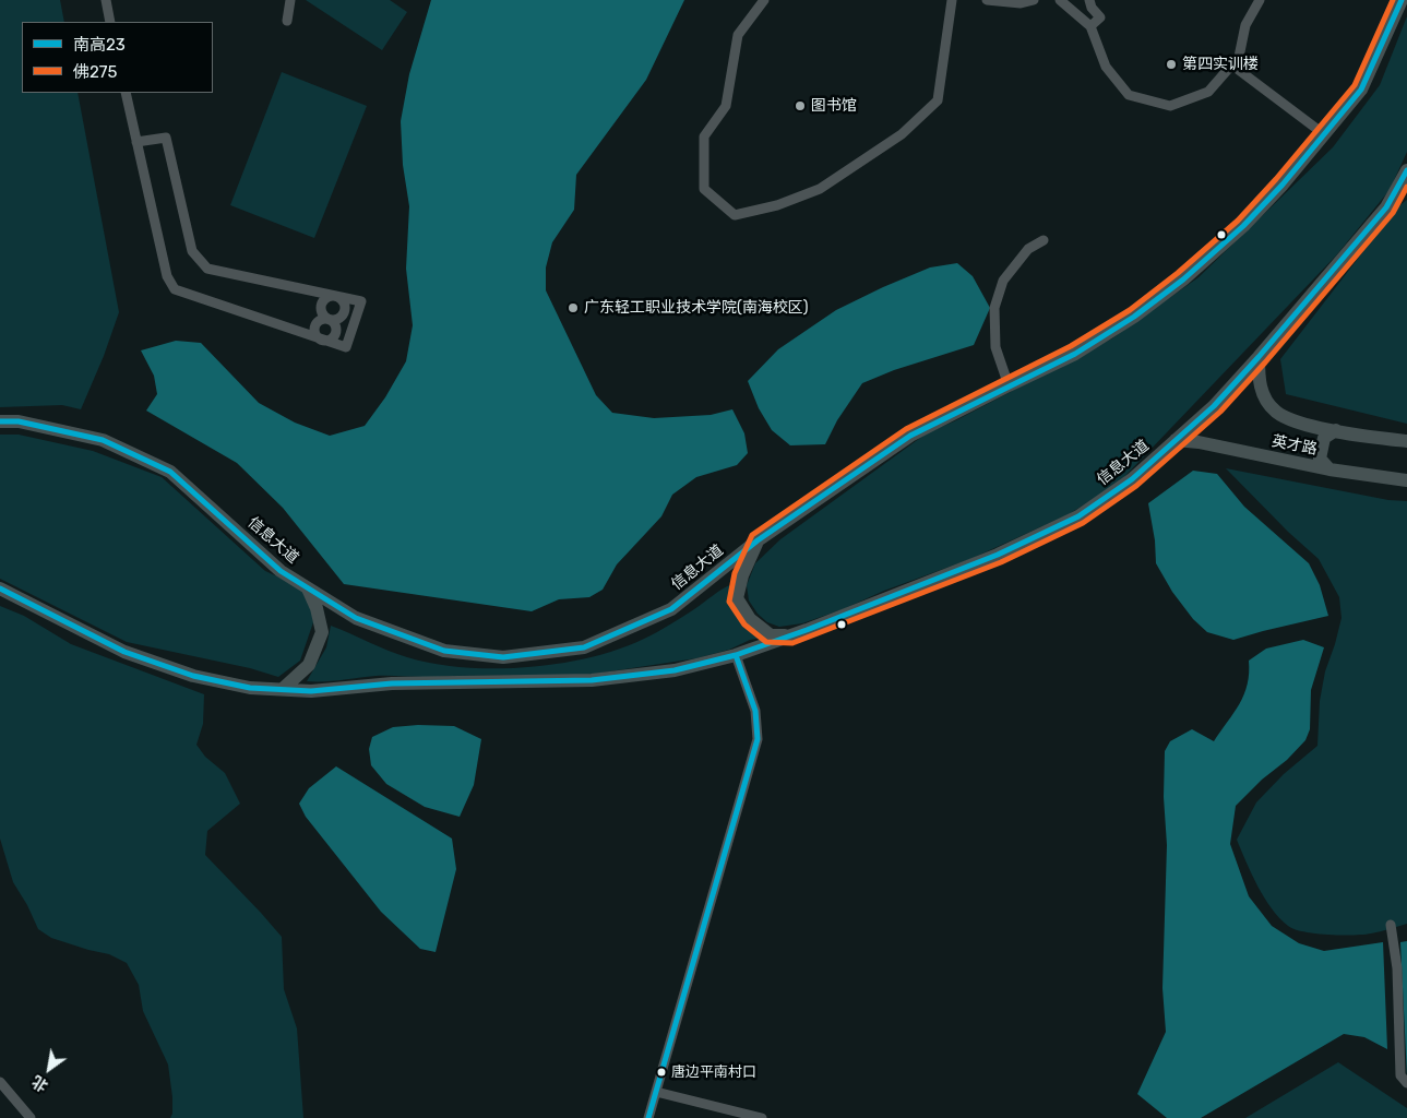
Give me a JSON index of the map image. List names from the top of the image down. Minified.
{"streets":{"main road":["英才路","信息大道"]},"crossings":[["英才路","信息大道"]],"places":["第四实训楼","图书馆","广东轻工职业技术学院(南海校区)","唐边平南村口"],"lines":["transit line 南高23","transit line 佛275"],"legend":["南高23","佛275"],"north":"bottom left"}
